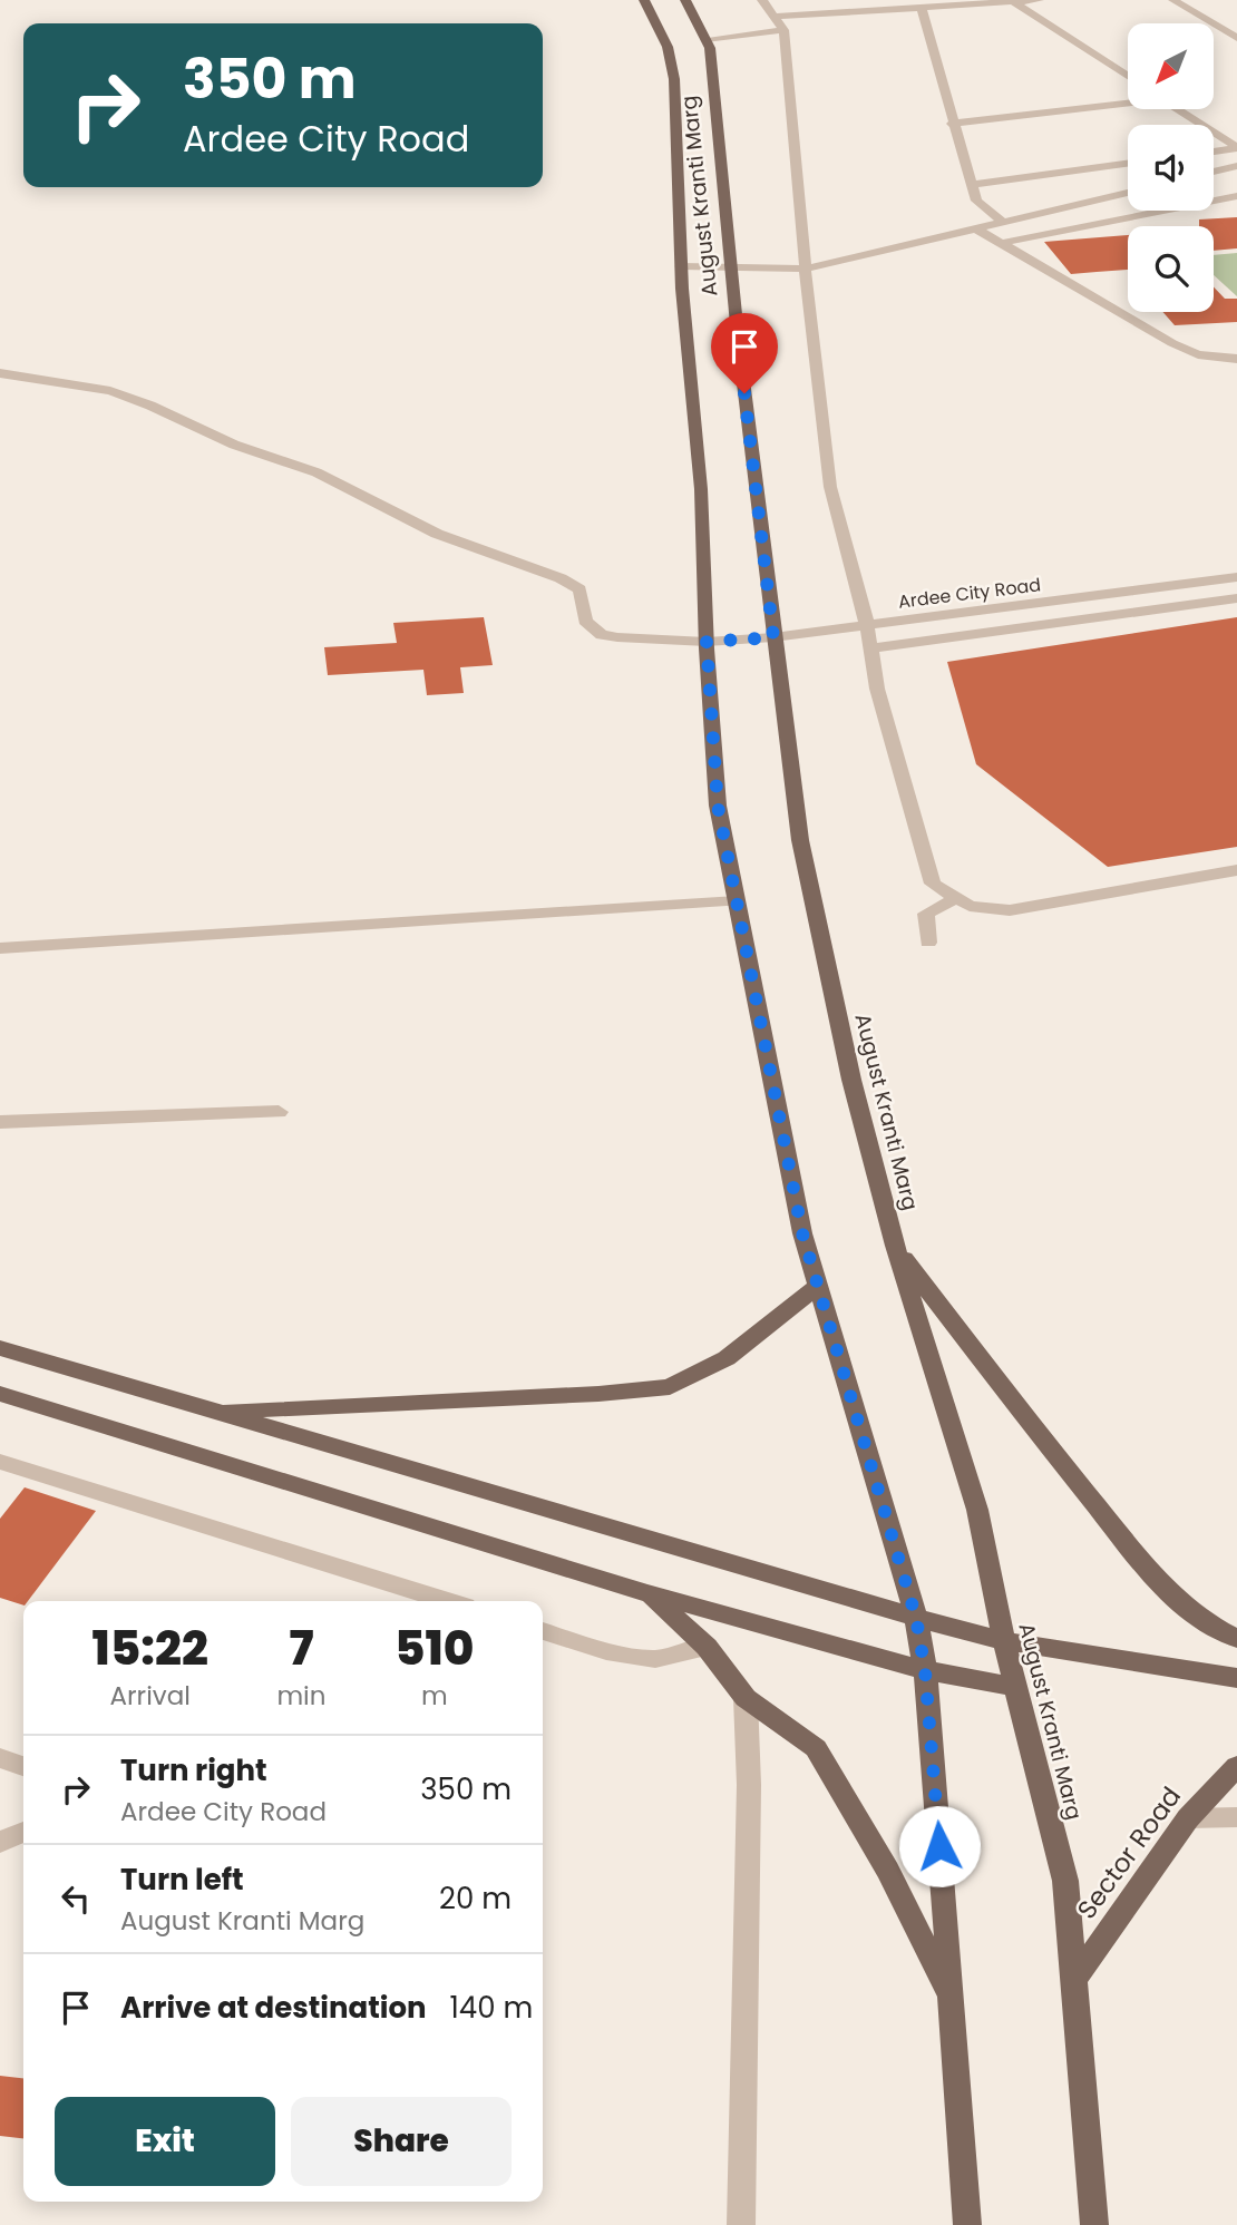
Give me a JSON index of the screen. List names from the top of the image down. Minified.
{"streets":{"main road":["August Kranti Marg","Sector Road"],"street":["Ardee City Road"]},"crossings":[["August Kranti Marg","Ardee City Road"],["August Kranti Marg","Sector Road"]],"north":"bottom left","page":{"turn":["350 m","Ardee City Road"],"eta":["15:22","Arrival","7","min","510","m"],"list":[{"name":"Turn right","note":"Ardee City Road","value":"350 m"},{"name":"Turn left","note":"August Kranti Marg","value":"20 m"},{"name":"Arrive at destination","value":"140 m"}],"buttons":["Exit","Share"]}}
